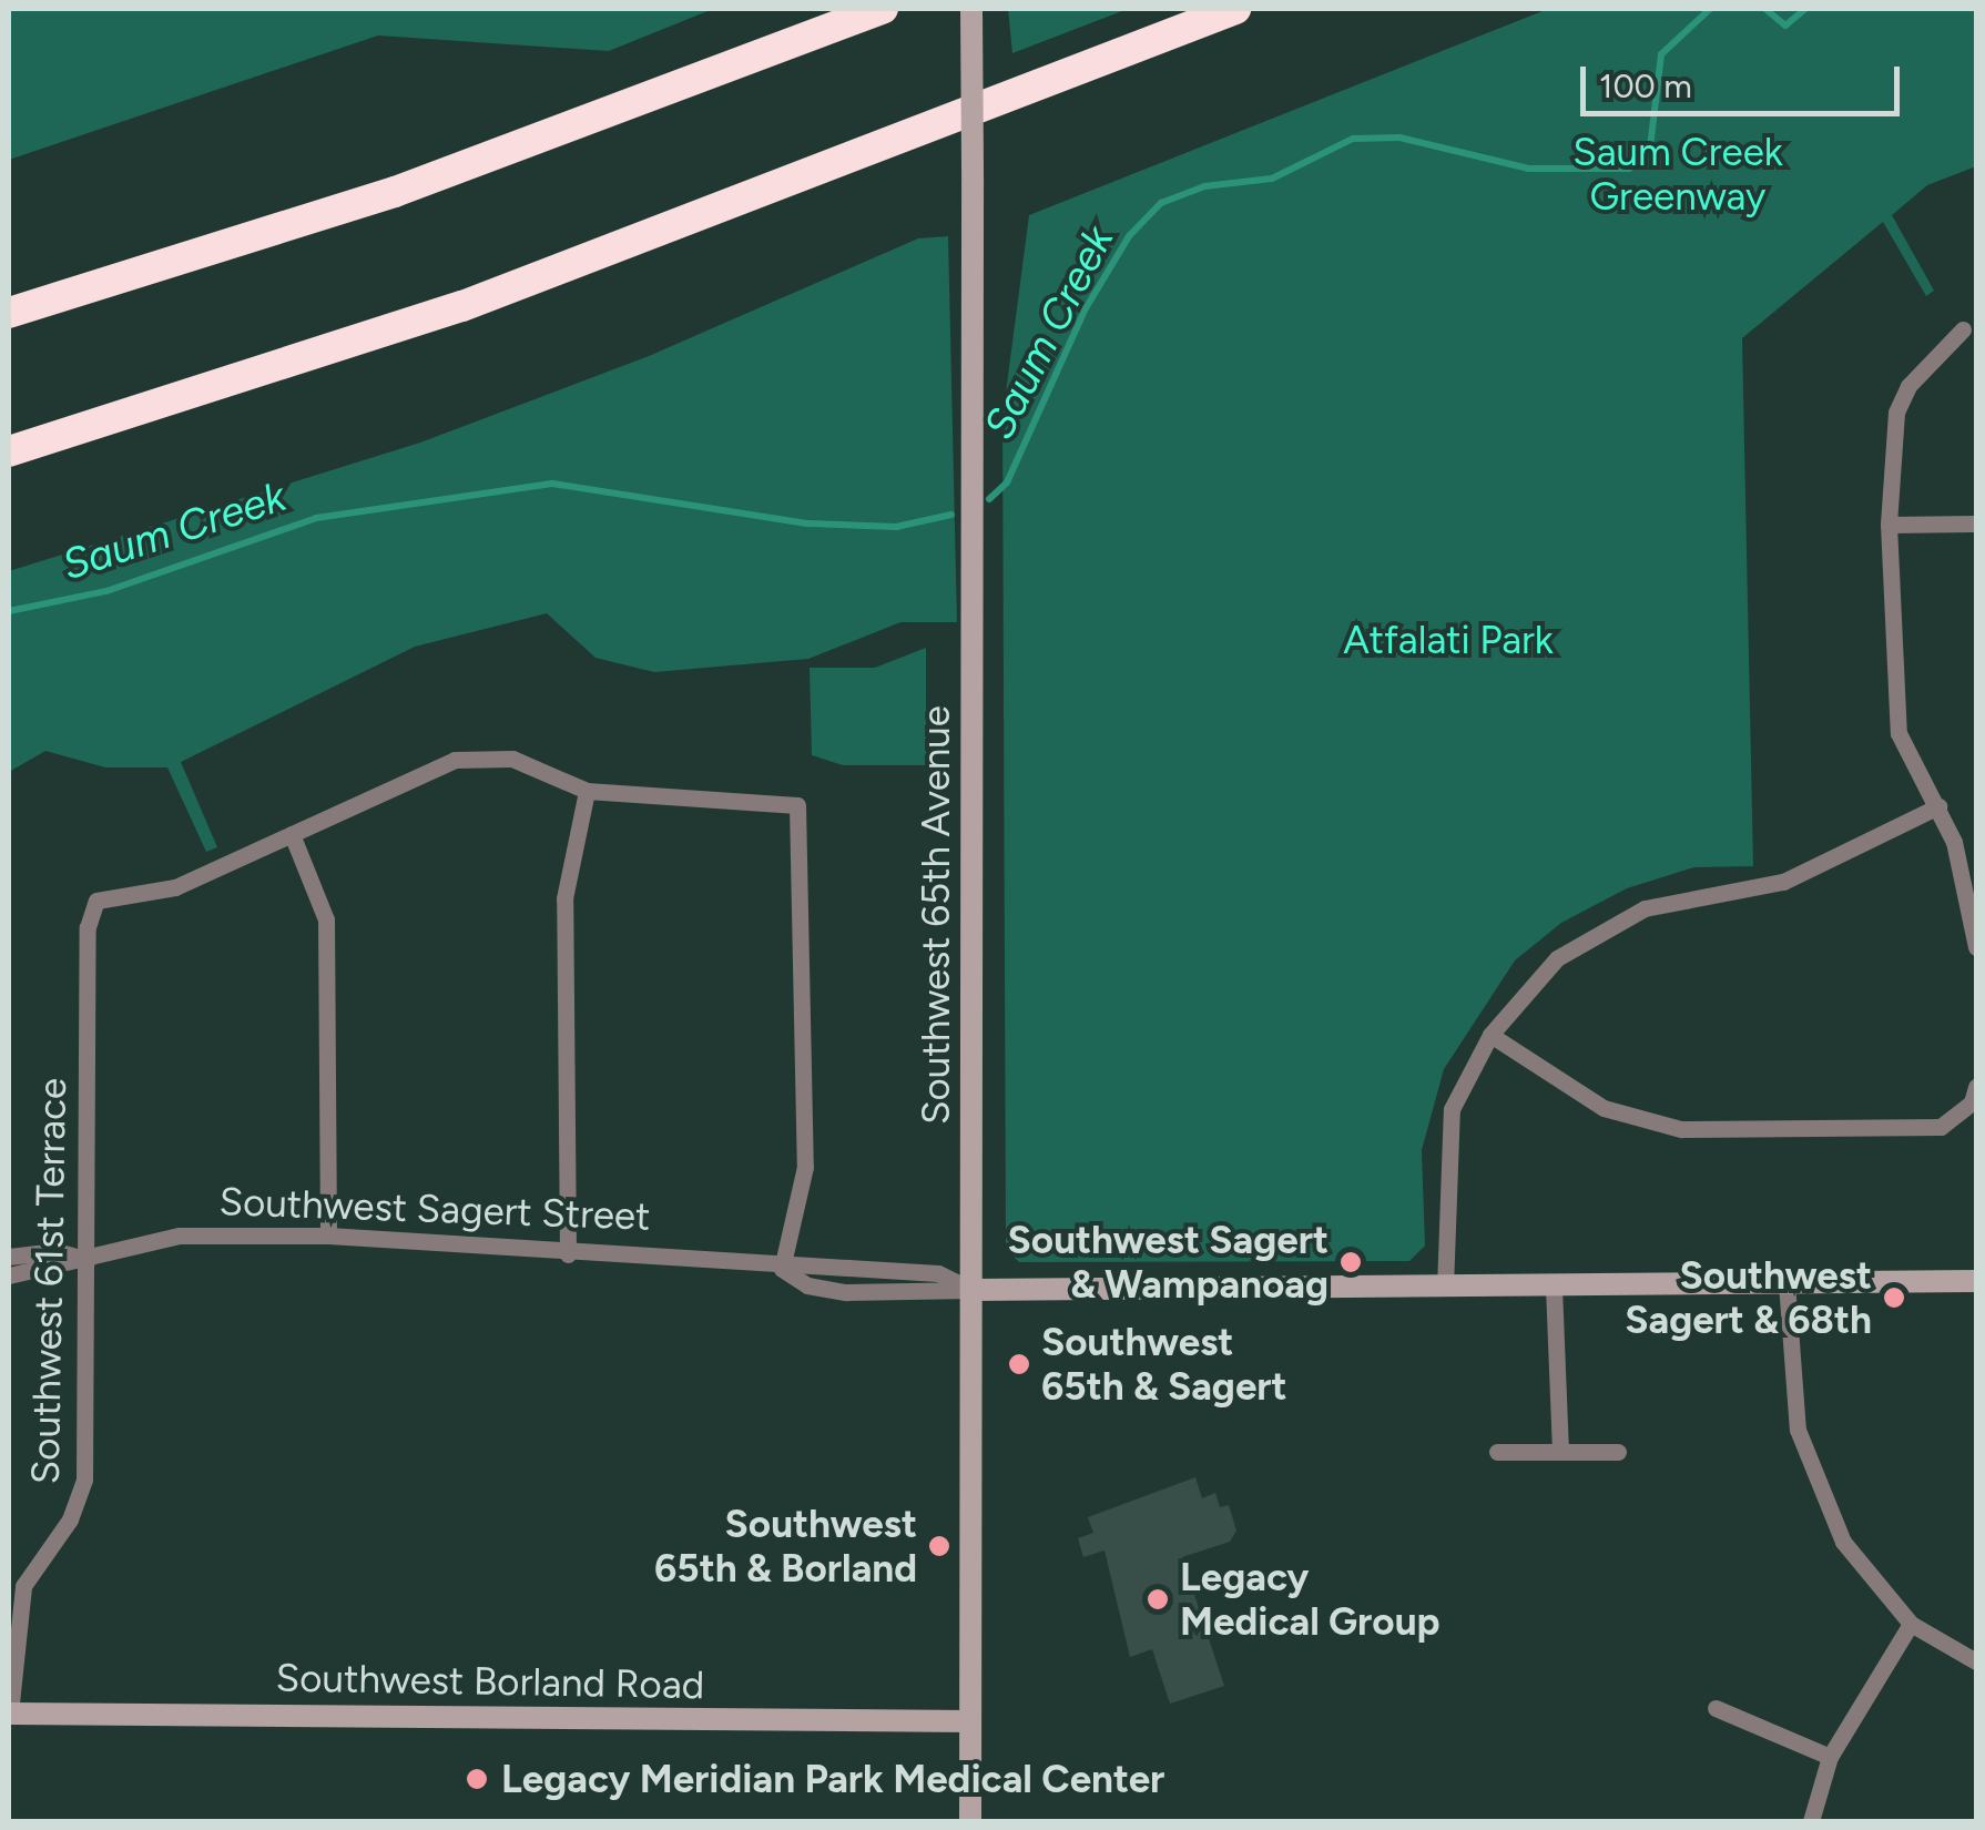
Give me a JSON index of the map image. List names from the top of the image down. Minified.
{"streets":{"main road":["Southwest 65th Avenue","Southwest Sagert Street","Southwest Borland Road"],"street":["Southwest 61st Terrace"]},"crossings":[["Southwest 65th Avenue","Southwest Sagert Street"],["Southwest 65th Avenue","Southwest Borland Road"],["Southwest Sagert Street","Southwest 61st Terrace"],["Southwest 61st Terrace","Southwest Borland Road"]],"water":["Saum Creek"],"parks":["Saum Creek Greenway","Atfalati Park"],"places":["Southwest Sagert & Wampanoag","Southwest Sagert & 68th","Southwest 65th & Sagert","Southwest 65th & Borland","Legacy Medical Group","Legacy Meridian Park Medical Center"],"scale_bar":"100 m"}
